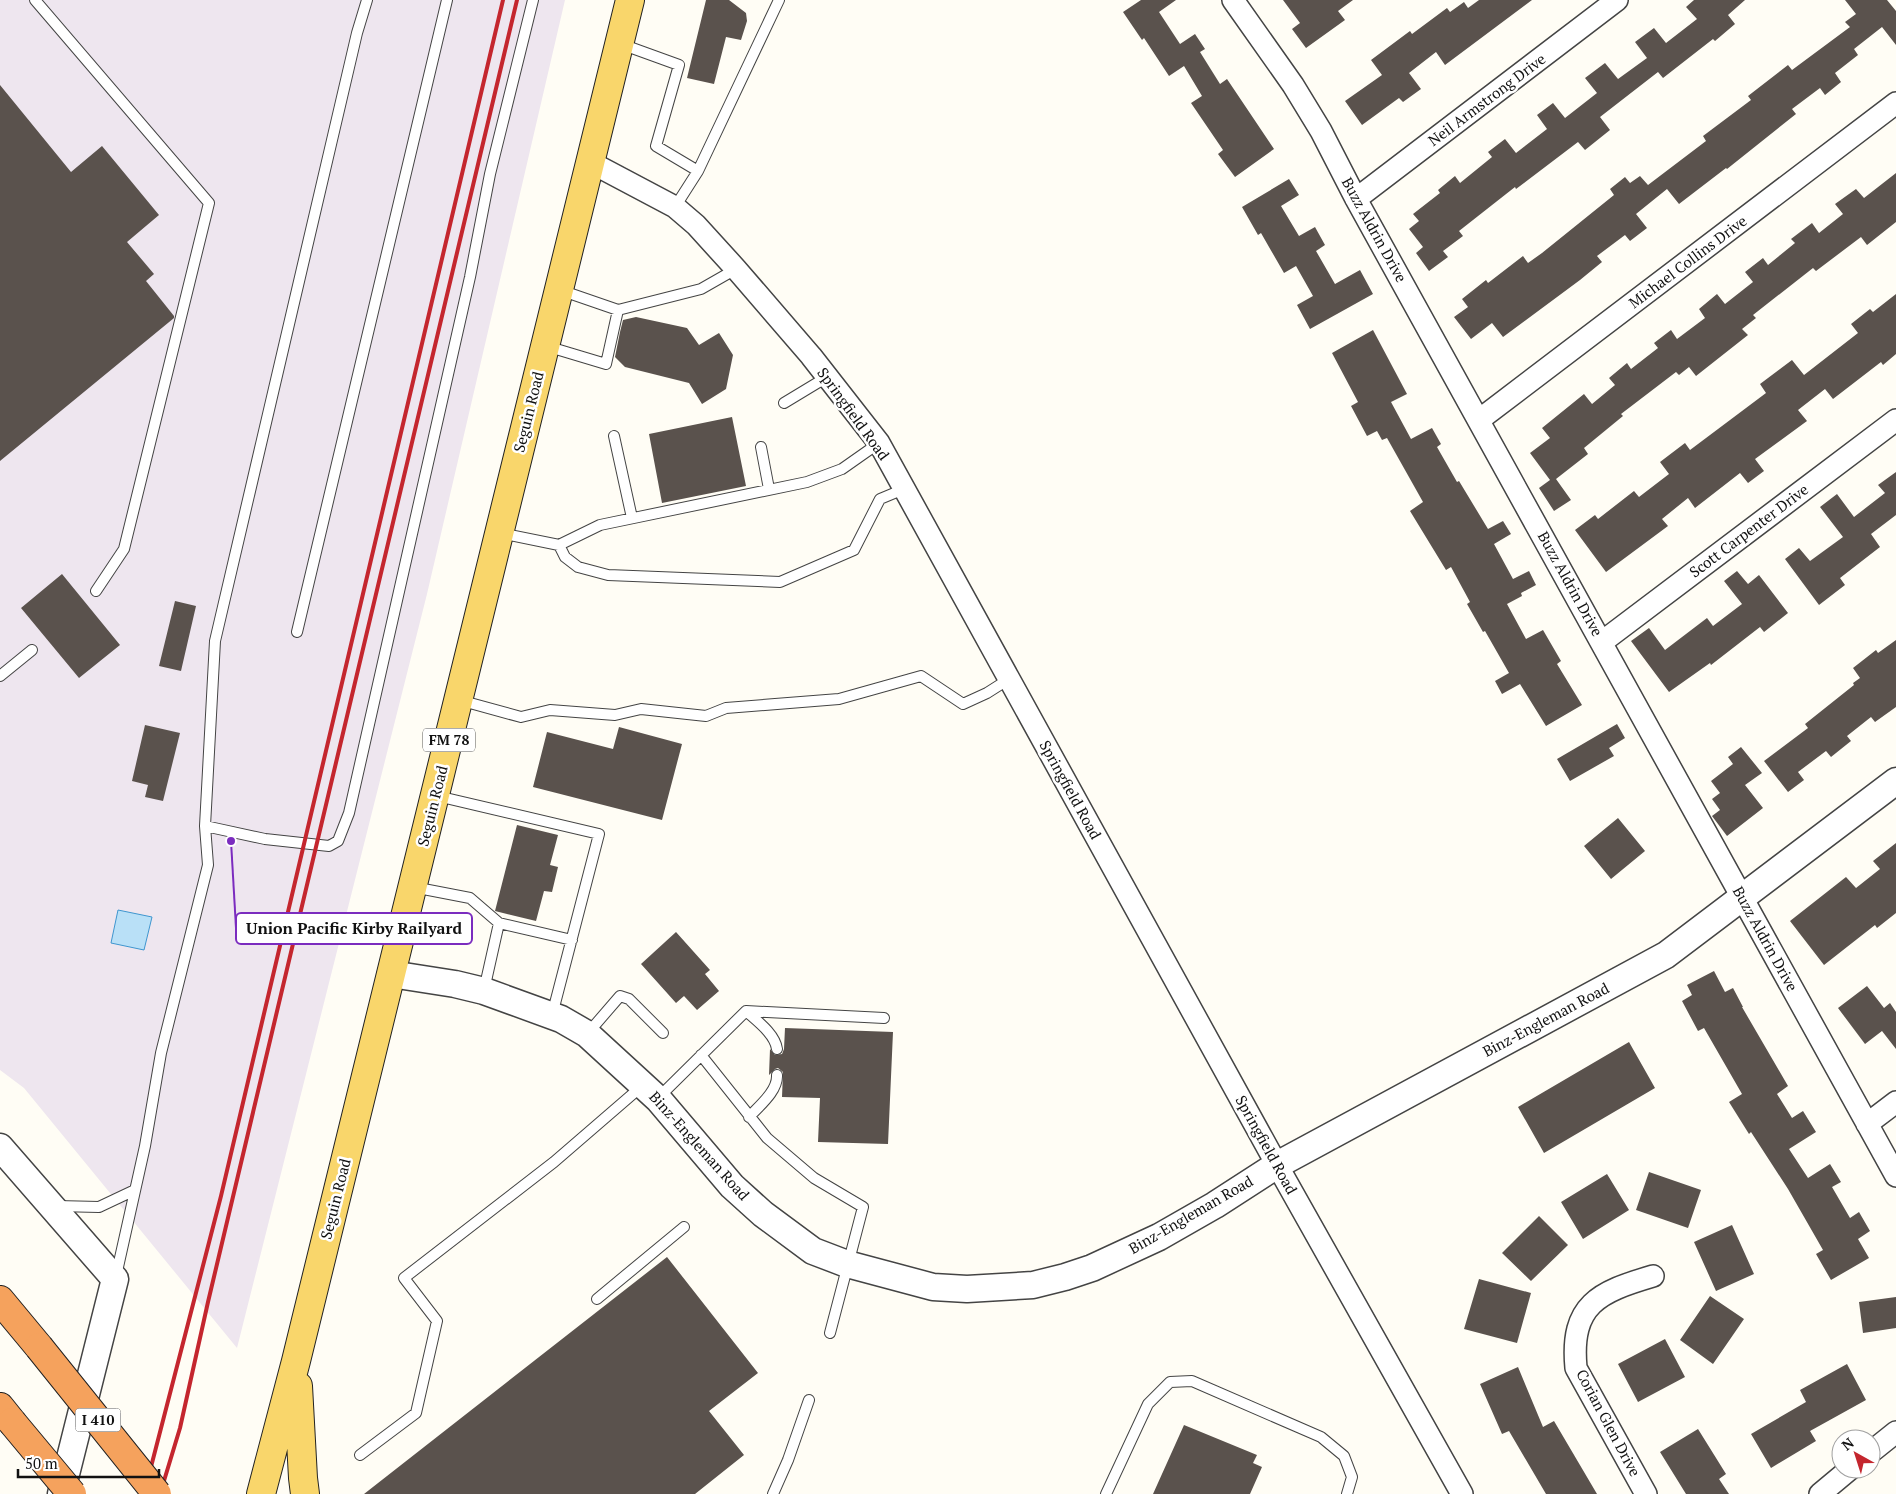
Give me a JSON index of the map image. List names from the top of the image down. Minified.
{"streets":{"highway":["I 410"],"main road":["Seguin Road","FM 78"],"street":["Neil Armstrong Drive","Buzz Aldrin Drive","Michael Collins Drive","Springfield Road","Scott Carpenter Drive","Binz-Engleman Road","Corian Glen Drive"]},"crossings":[["Neil Armstrong Drive","Buzz Aldrin Drive"],["Buzz Aldrin Drive","Michael Collins Drive"],["Buzz Aldrin Drive","Scott Carpenter Drive"],["Buzz Aldrin Drive","Binz-Engleman Road"],["Seguin Road","Springfield Road"],["Seguin Road","Binz-Engleman Road"],["Springfield Road","Binz-Engleman Road"]],"places":["Union Pacific Kirby Railyard"],"scale_bar":"50 m","north":"top left"}
